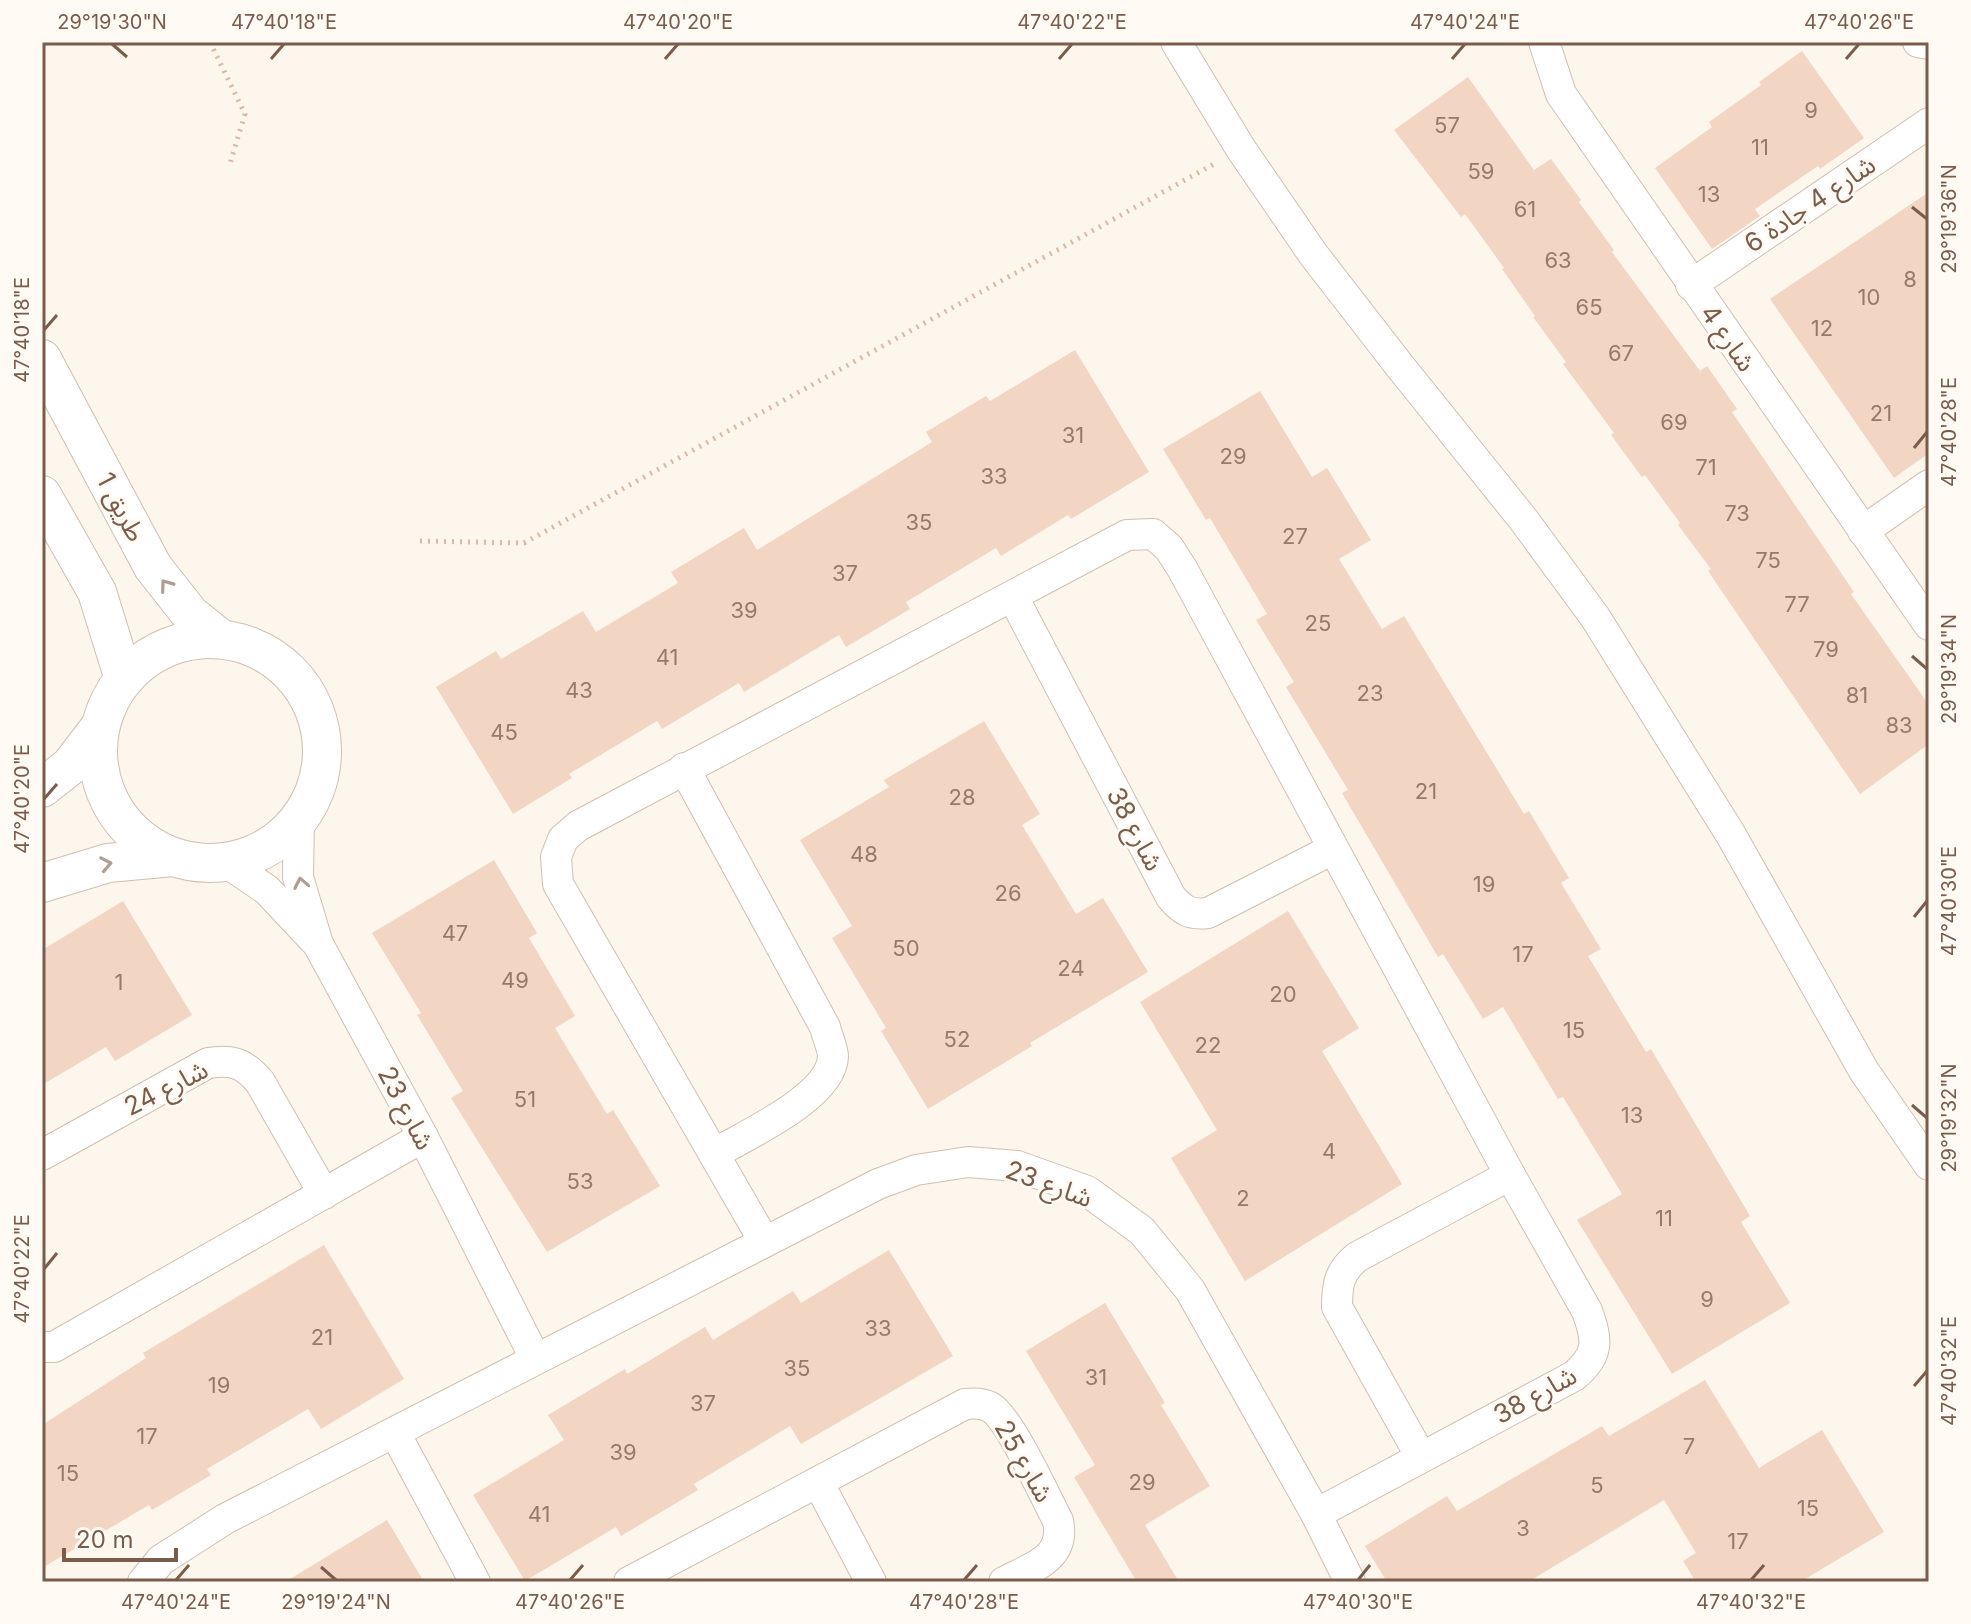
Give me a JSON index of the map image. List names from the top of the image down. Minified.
{"streets":{"street":["شارع 4 جادة 6","شارع 4","طريق 1","شارع 38","شارع 24","شارع 23","شارع 25"]},"crossings":[["شارع 4 جادة 6","شارع 4"],["طريق 1","شارع 23"],["شارع 38","شارع 23"]],"house_numbers":["9","57","11","59","13","61","63","8","10","65","12","67","21","69","31","29","71","33","73","35","27","75","37","77","39","25","79","41","43","23","81","83","45","21","28","48","19","26","47","50","17","24","49","1","20","15","52","22","51","13","4","53","2","11","9","33","21","35","31","19","37","17","7","39","15","29","5","15","41","3","17"],"scale_bar":"20 m","coordinates":["29°19'30\"N","47°40'18\"E","47°40'20\"E","47°40'22\"E","47°40'24\"E","47°40'26\"E","29°19'36\"N","47°40'28\"E","29°19'34\"N","47°40'30\"E","29°19'32\"N","47°40'32\"E","29°19'24\"N"]}
